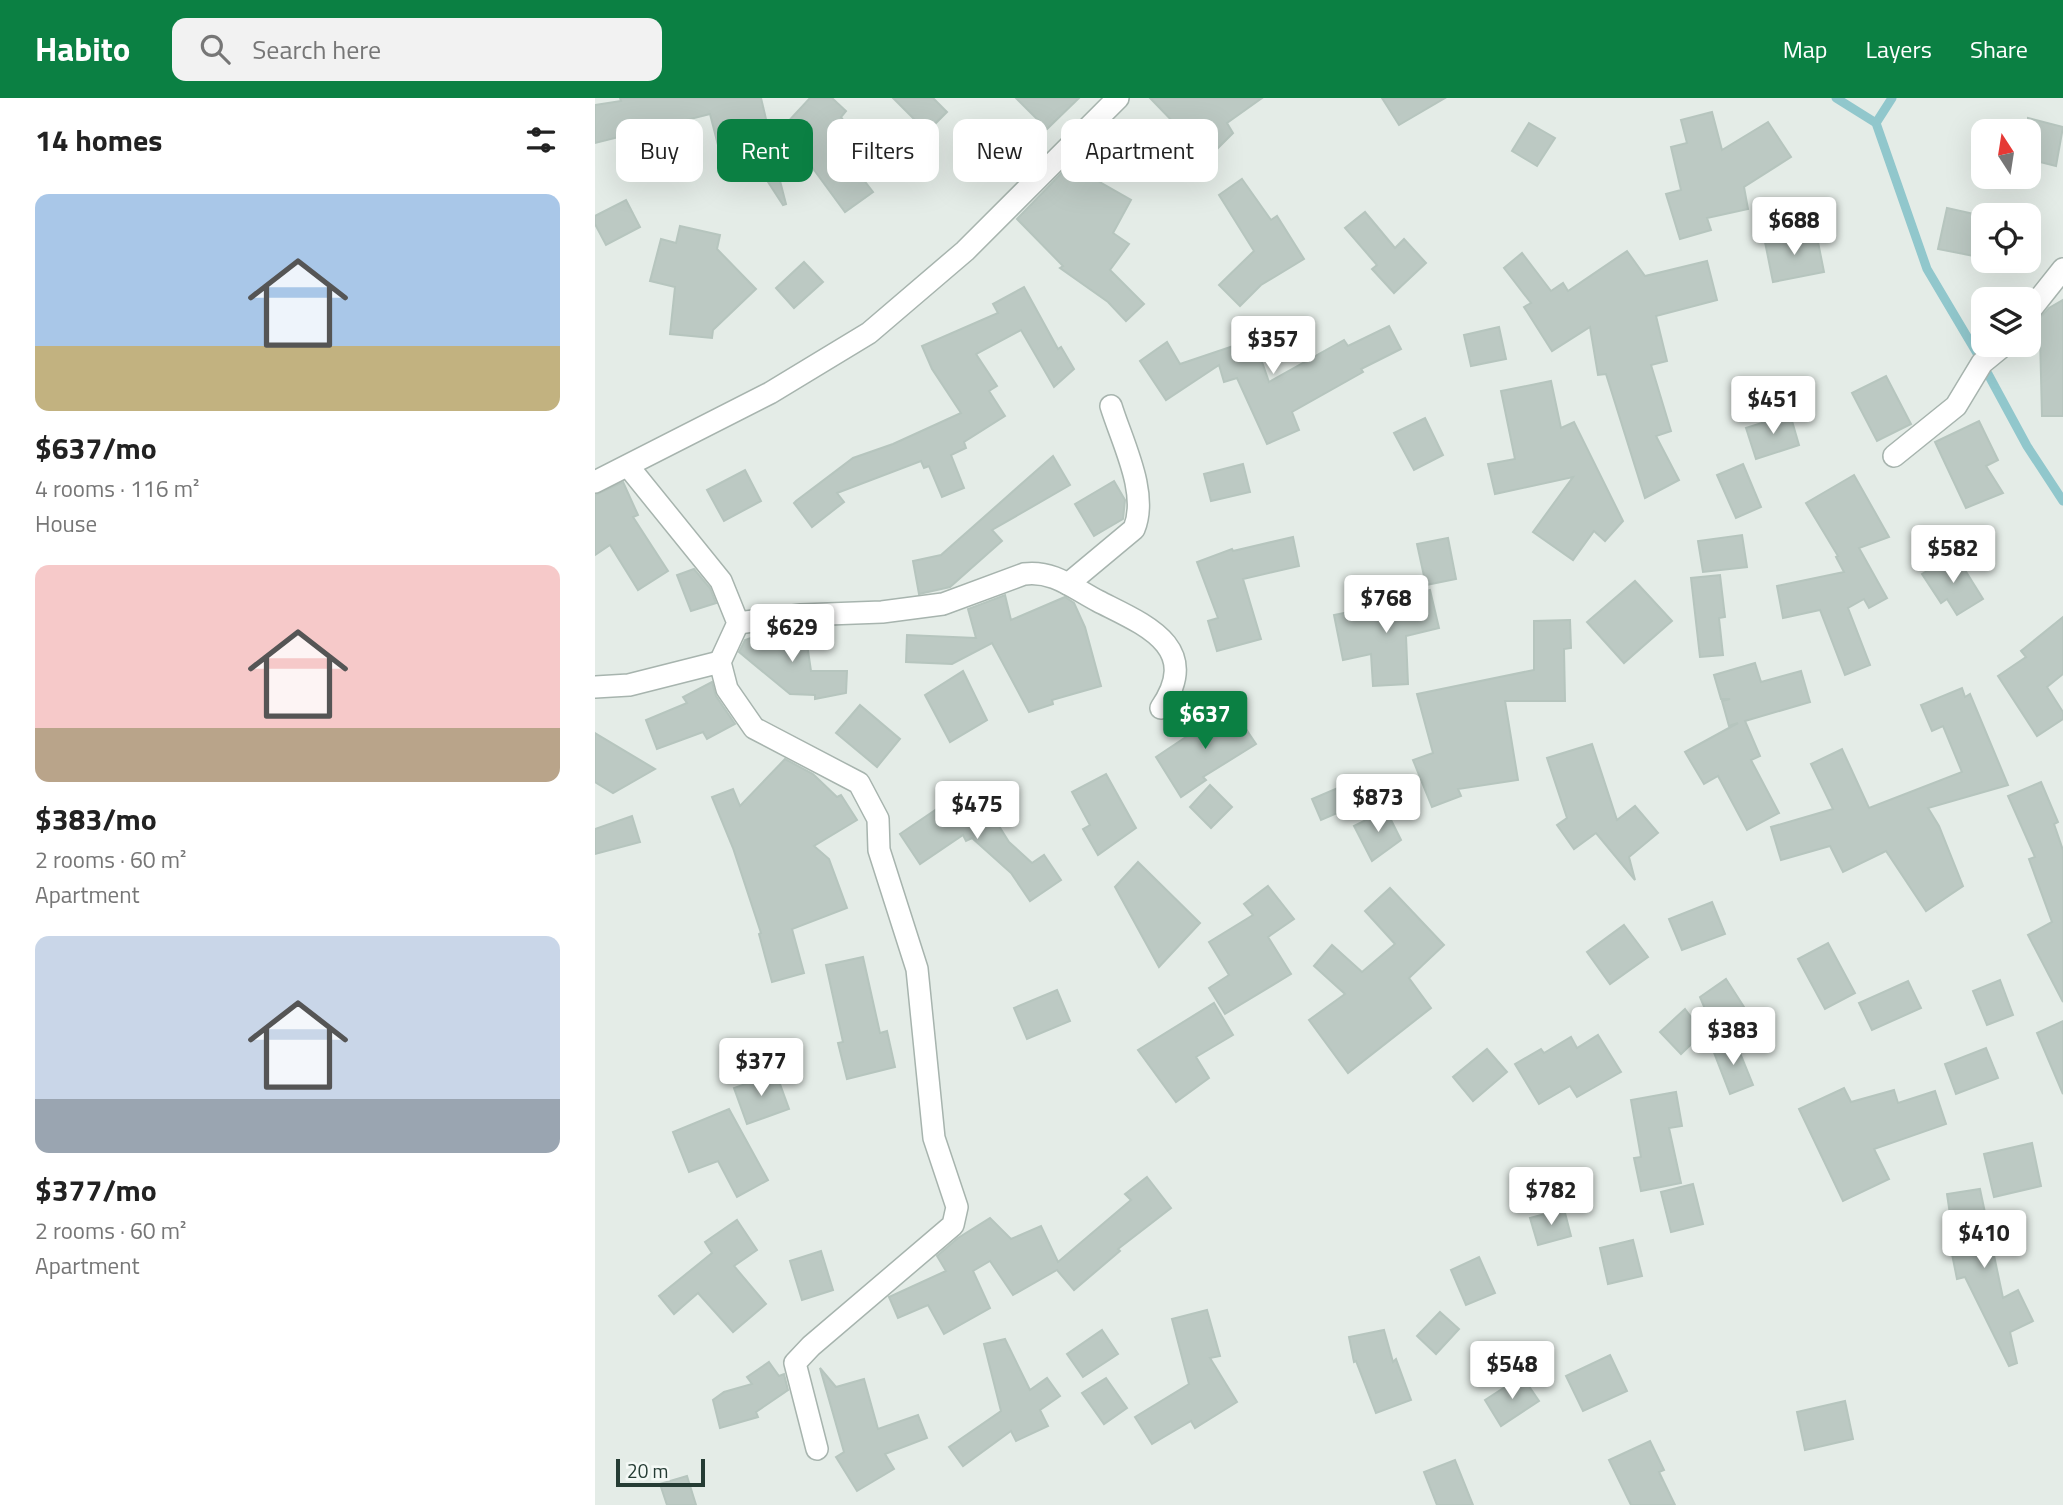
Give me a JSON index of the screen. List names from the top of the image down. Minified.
{"scale_bar":"20 m","north":"top","page":{"header":"Habito","search":"Search here","nav":["Map","Layers","Share"],"heading":"14 homes","chip":["Buy","Rent","Filters","New","Apartment"],"list":[{"name":"$637/mo","note":"4 rooms · 116 m² · House"},{"name":"$383/mo","note":"2 rooms · 60 m² · Apartment"},{"name":"$377/mo","note":"2 rooms · 60 m² · Apartment"}],"price":["$688","$357","$451","$582","$768","$629","$637","$873","$475","$383","$377","$782","$410","$548"],"scale":"20 m"}}
